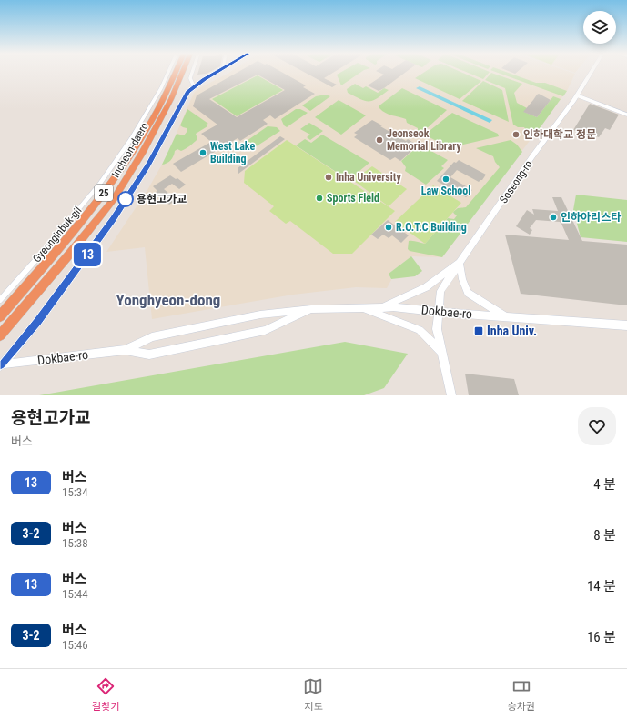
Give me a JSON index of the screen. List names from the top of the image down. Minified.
{"streets":{"highway":["Incheon-daero","25"],"main road":["Soseong-ro","Dokbae-ro"],"street":["Gyeonginbuk-gil"]},"crossings":[["Soseong-ro","Dokbae-ro"]],"districts":["Yonghyeon-dong"],"places":{"other":["인하대학교 정문","Jeonseok Memorial Library","West Lake Building","Inha University","Law School","Sports Field","용현고가교","인하아리스타","R.O.T.C Building"],"transit":["Inha Univ."]},"lines":["bus line 13"],"page":{"on_map":"13","heading":["용현고가교","버스"],"list":[{"mark":"13","name":"버스","note":"15:34","value":"4 분"},{"mark":"3-2","name":"버스","note":"15:38","value":"8 분"},{"mark":"13","name":"버스","note":"15:44","value":"14 분"},{"mark":"3-2","name":"버스","note":"15:46","value":"16 분"}],"tabs":["길찾기","지도","승차권"]}}
